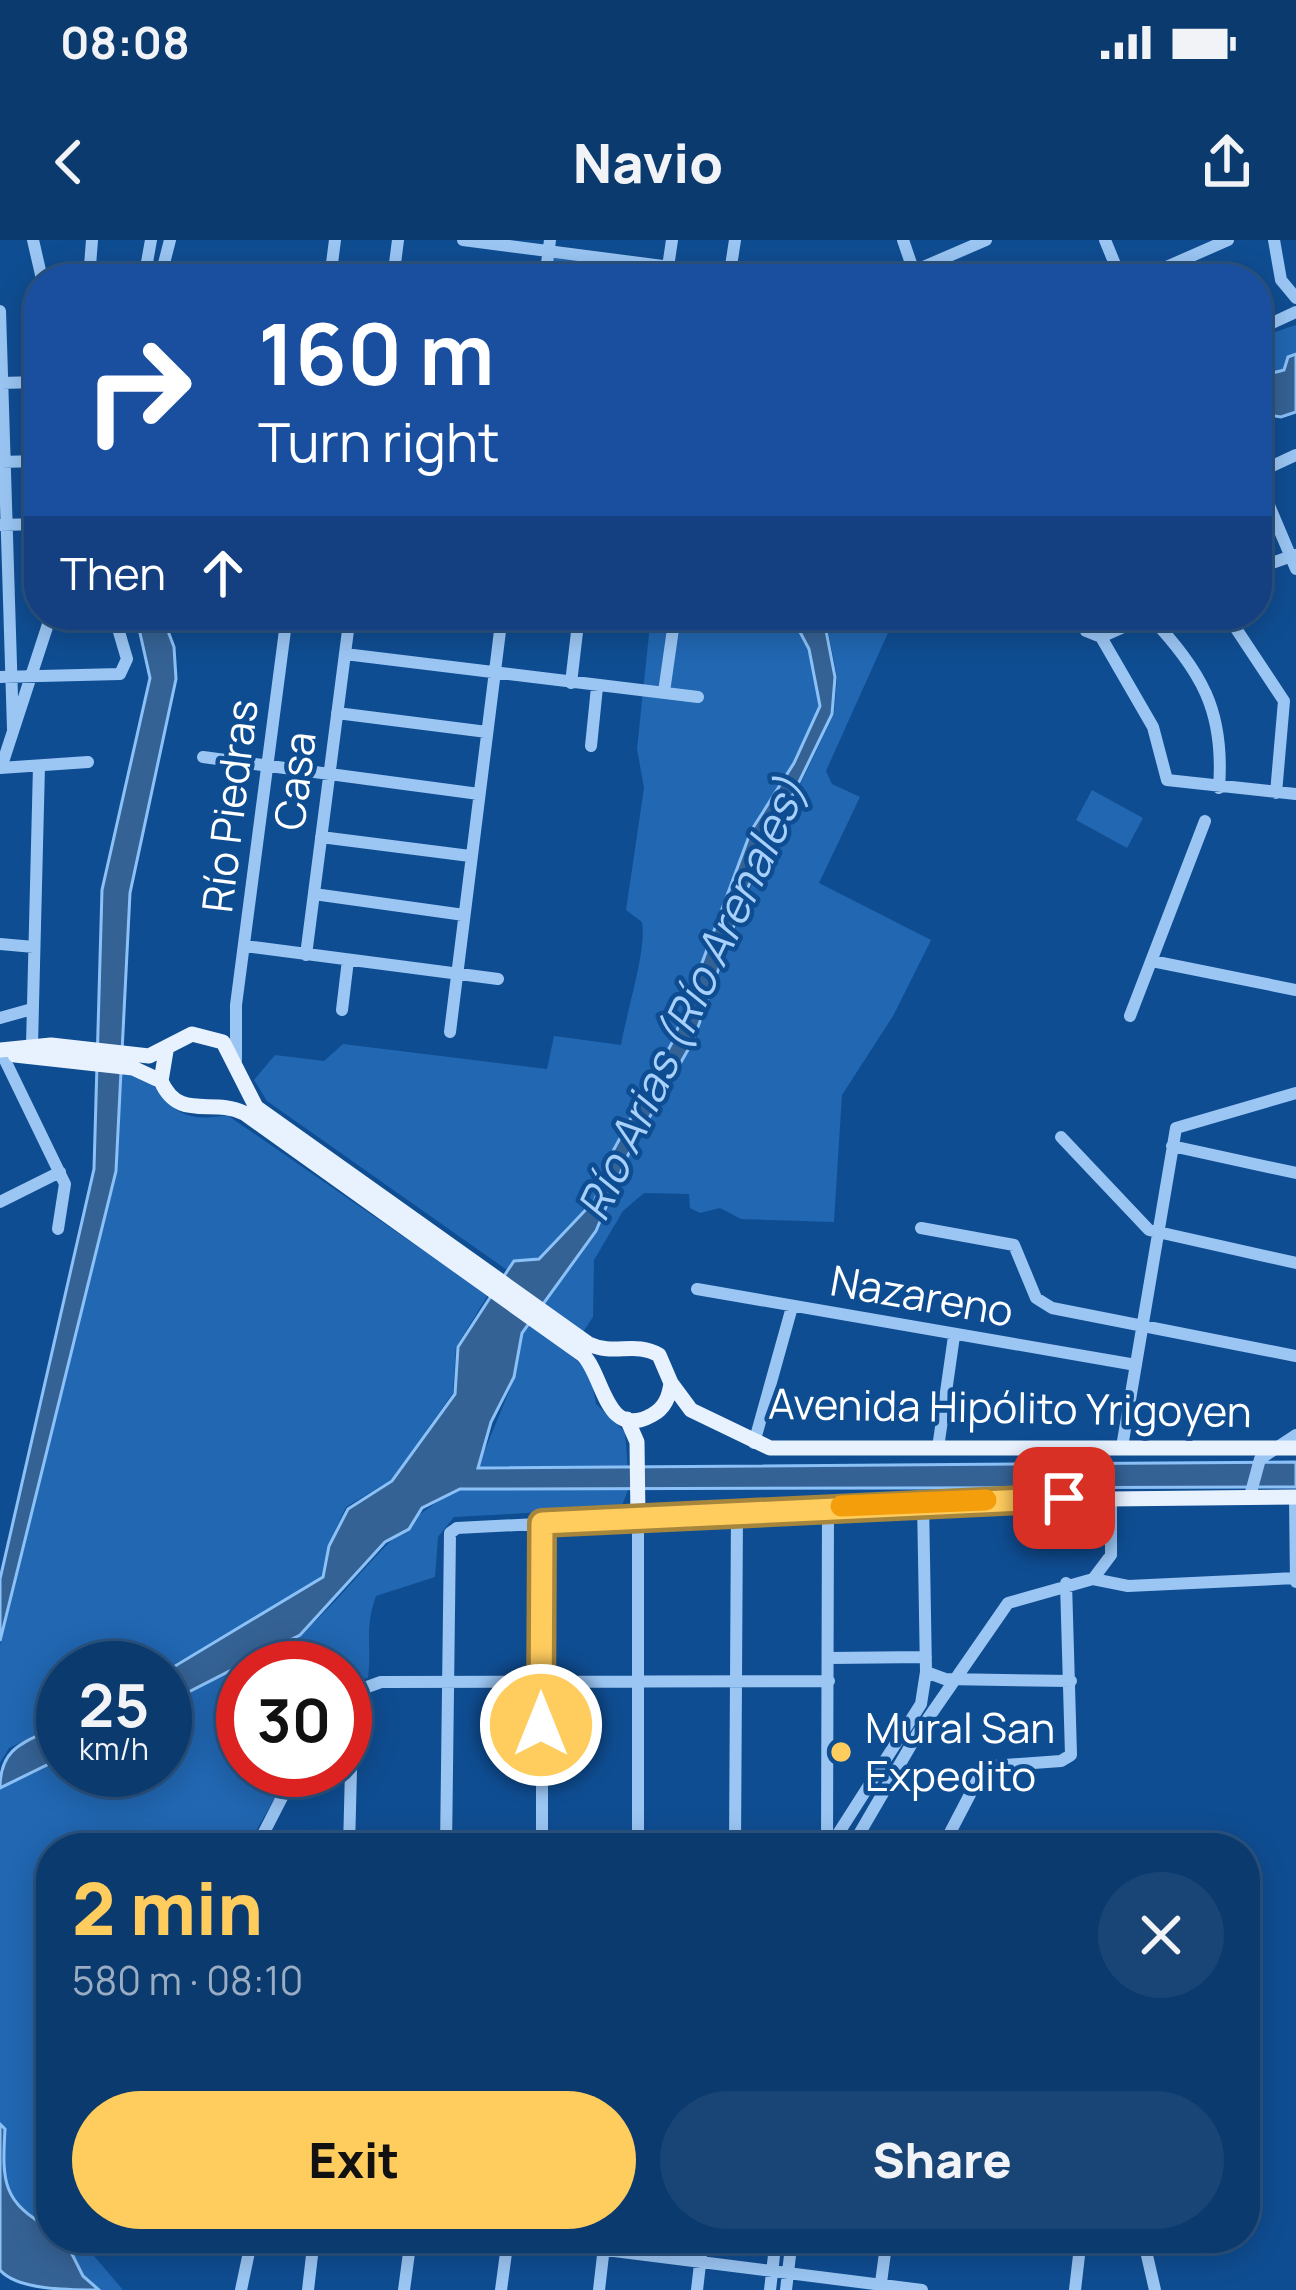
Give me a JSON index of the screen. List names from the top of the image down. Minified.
{"streets":{"main road":["Avenida Hipólito Yrigoyen"],"street":["Casa","Río Piedras","Nazareno"]},"water":["Río Arias (Río Arenales)"],"places":["Mural San Expedito"],"page":{"status":"08:08","header":"Navio","turn":["160 m","Turn right"],"then":"Then","speed":"25 km/h","limit":"30","heading":["2 min","580 m · 08:10"],"buttons":["Exit","Share"]}}
